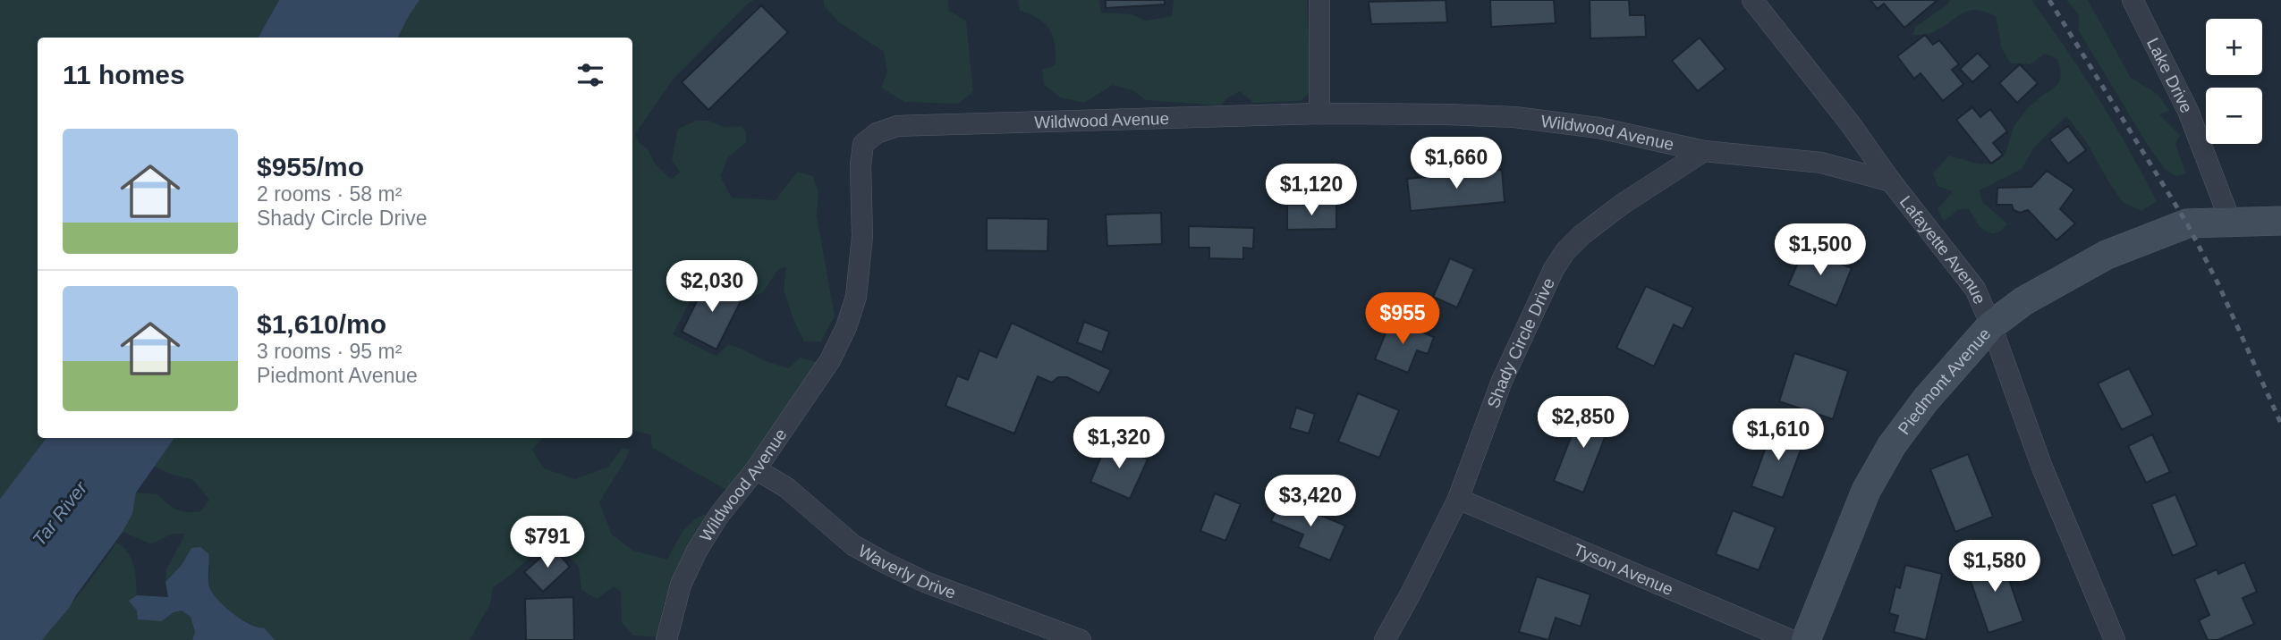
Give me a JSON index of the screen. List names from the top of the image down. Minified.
{"streets":{"street":["Lake Drive","Wildwood Avenue","Lafayette Avenue","Shady Circle Drive","Piedmont Avenue","Tyson Avenue","Waverly Drive"]},"crossings":[["Lake Drive","Piedmont Avenue"],["Wildwood Avenue","Lafayette Avenue"],["Wildwood Avenue","Shady Circle Drive"],["Wildwood Avenue","Waverly Drive"],["Lafayette Avenue","Piedmont Avenue"],["Shady Circle Drive","Tyson Avenue"]],"water":["Tar River"],"page":{"map_buttons":["+","−"],"heading":"11 homes","list":[{"name":"$955/mo","note":"2 rooms · 58 m² · Shady Circle Drive"},{"name":"$1,610/mo","note":"3 rooms · 95 m² · Piedmont Avenue"}],"price":["$1,660","$1,120","$1,500","$2,030","$955","$2,850","$1,610","$1,320","$3,420","$791","$1,580"]}}
